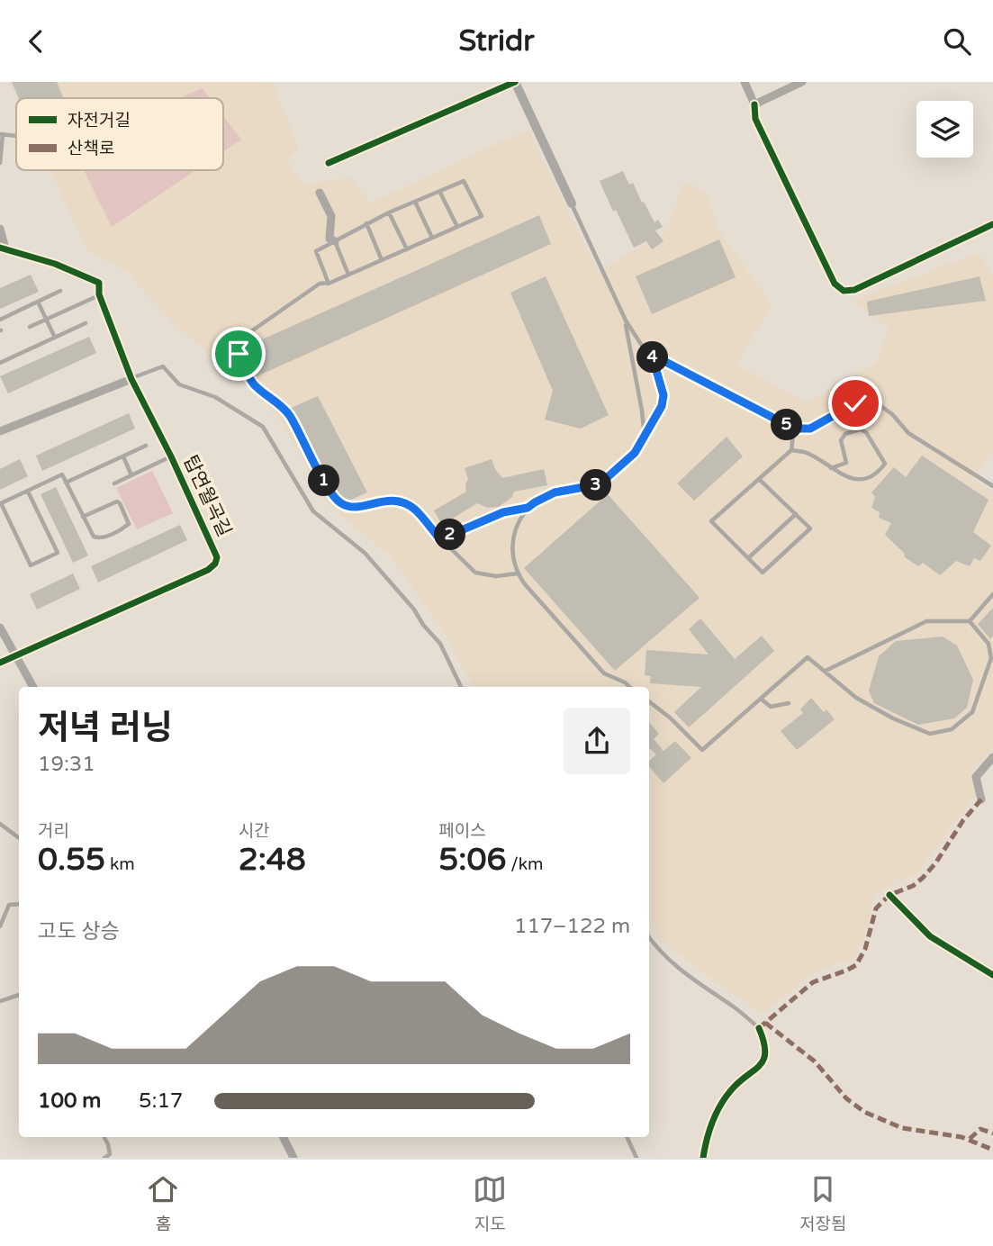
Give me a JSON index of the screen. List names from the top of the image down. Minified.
{"streets":{"street":["탑연월곡길"]},"legend":["자전거길","산책로"],"page":{"header":"Stridr","pins":["4","5","1","3","2"],"heading":["저녁 러닝","19:31"],"stats":[["거리","0.55 km"],["시간","2:48"],["페이스","5:06 /km"]],"chart":["고도 상승","117–122 m"],"list":[{"name":"100 m","note":"5:17"}],"tabs":["홈","지도","저장됨"]}}
